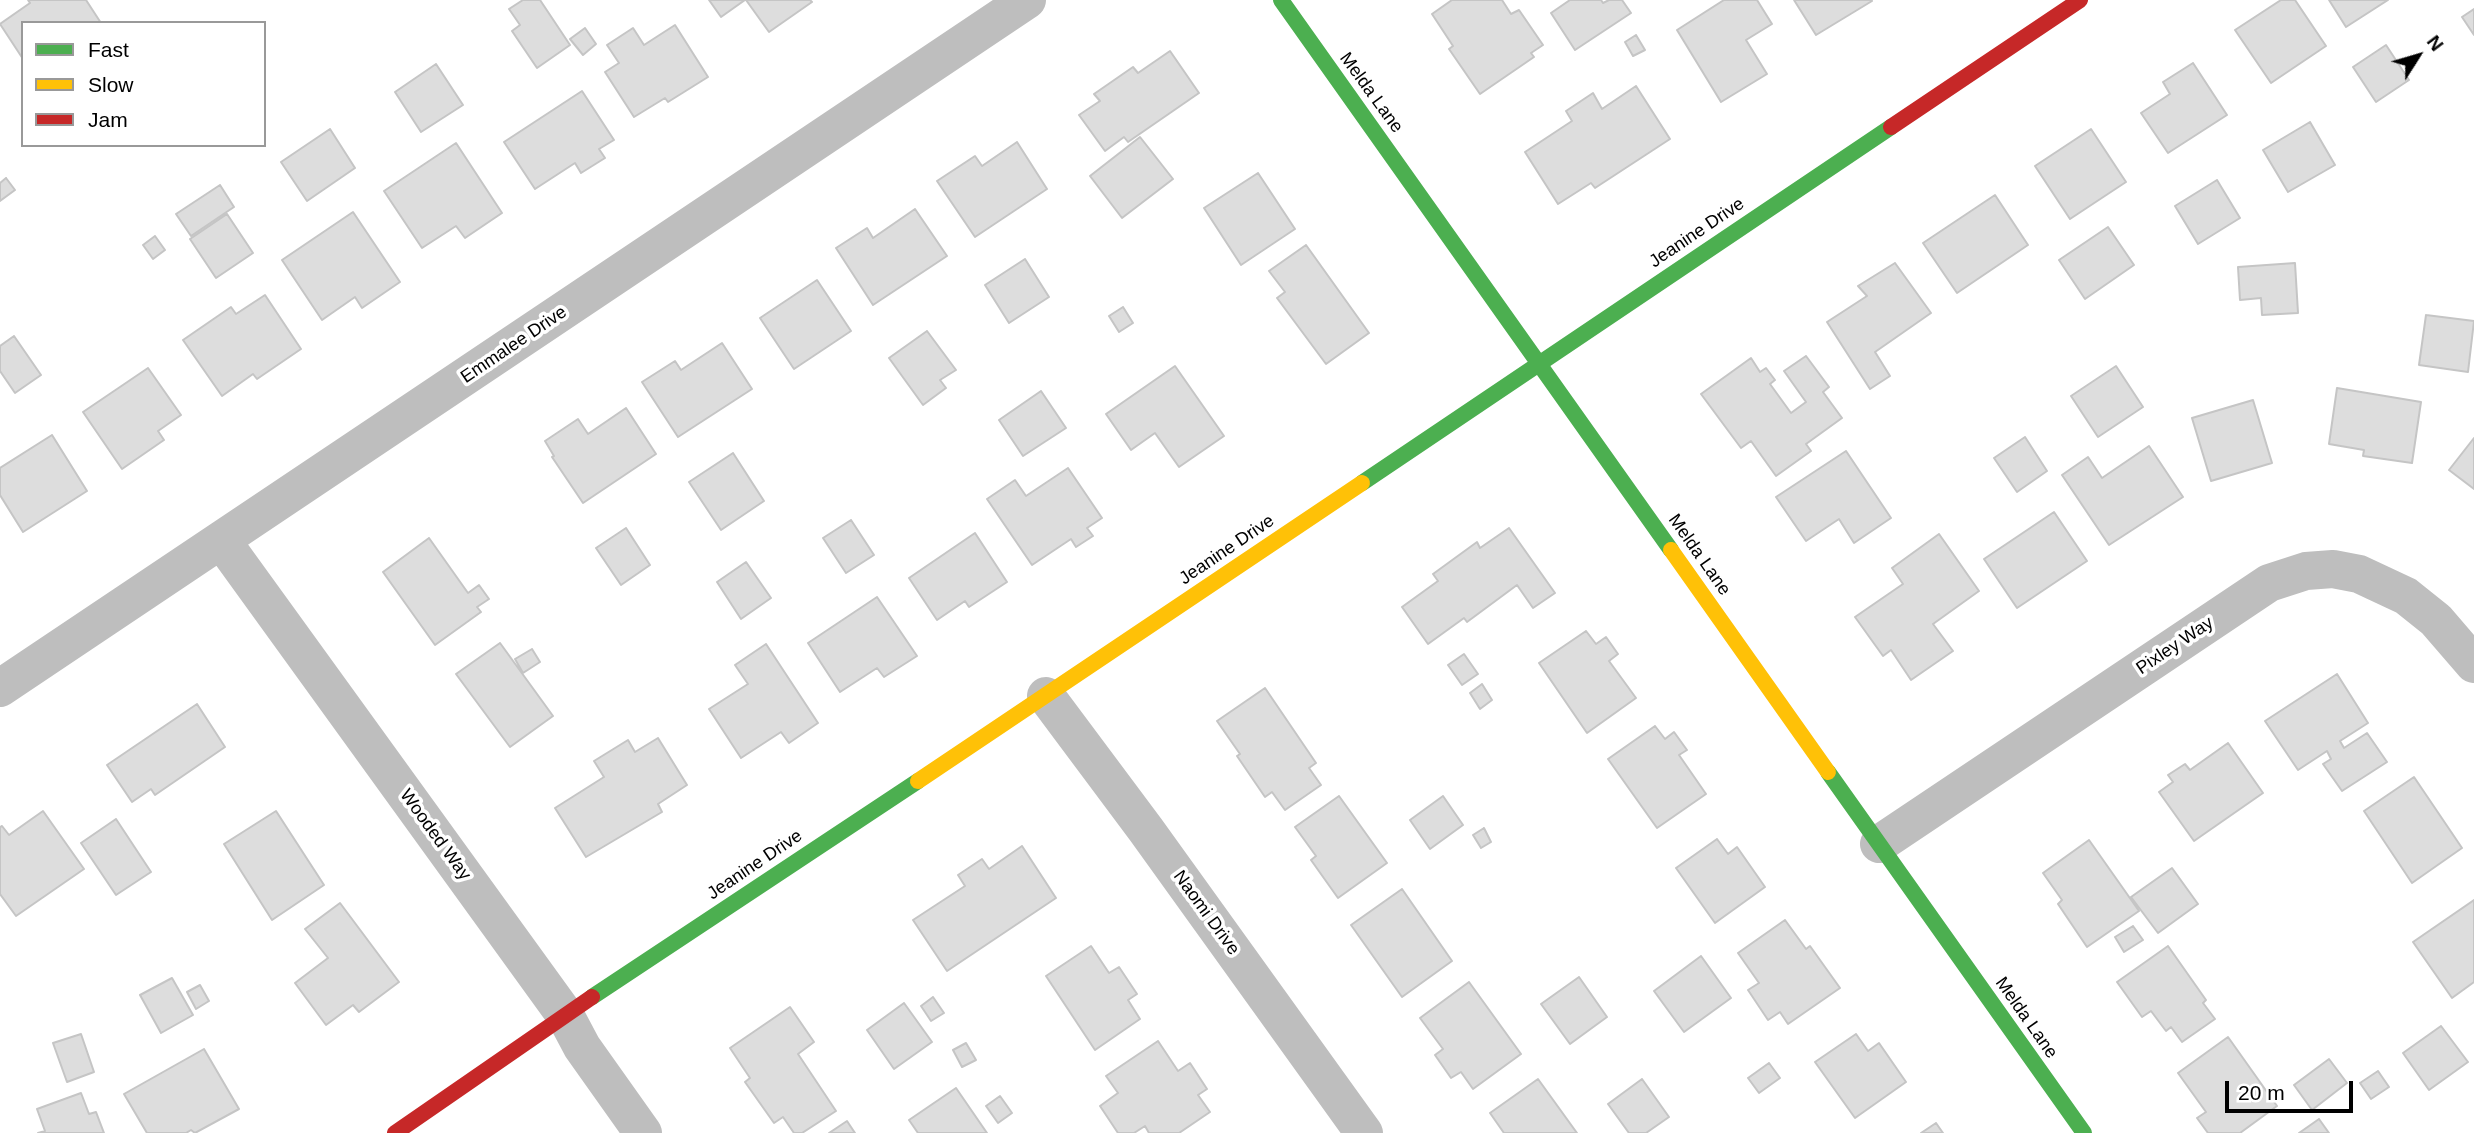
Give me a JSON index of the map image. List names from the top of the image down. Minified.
{"streets":{"street":["Melda Lane","Jeanine Drive","Emmalee Drive","Pixley Way","Wooded Way","Naomi Drive"]},"crossings":[["Melda Lane","Jeanine Drive"],["Melda Lane","Pixley Way"],["Jeanine Drive","Wooded Way"],["Jeanine Drive","Naomi Drive"],["Emmalee Drive","Wooded Way"]],"legend":["Fast","Slow","Jam"],"scale_bar":"20 m","north":"top right"}
